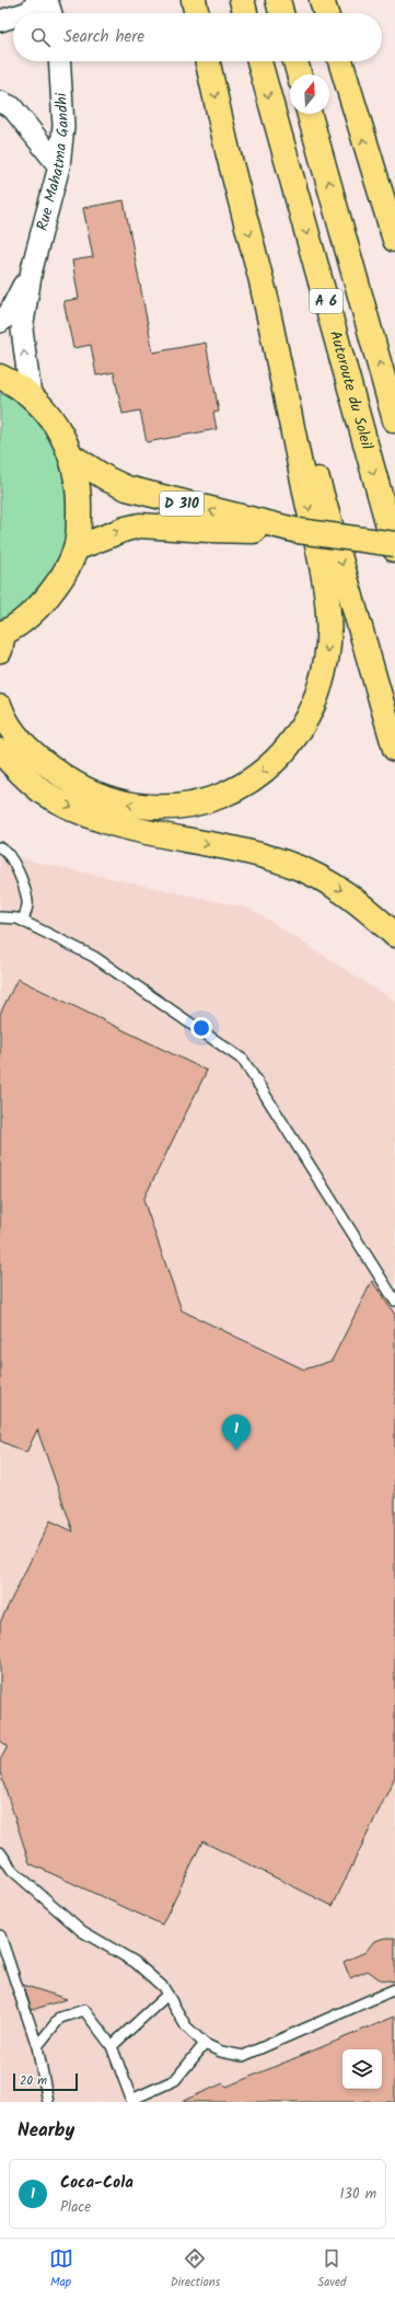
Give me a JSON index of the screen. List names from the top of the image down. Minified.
{"streets":{"main road":["A 6","Autoroute du Soleil","D 310"],"street":["Rue Mahatma Gandhi"]},"scale_bar":"20 m","north":"top","page":{"search":"Search here","pins":"1","scale":"20 m","heading":"Nearby","list":[{"mark":"1","name":"Coca-Cola","note":"Place","value":"130 m"}],"nav":["Map","Directions","Saved"]}}
